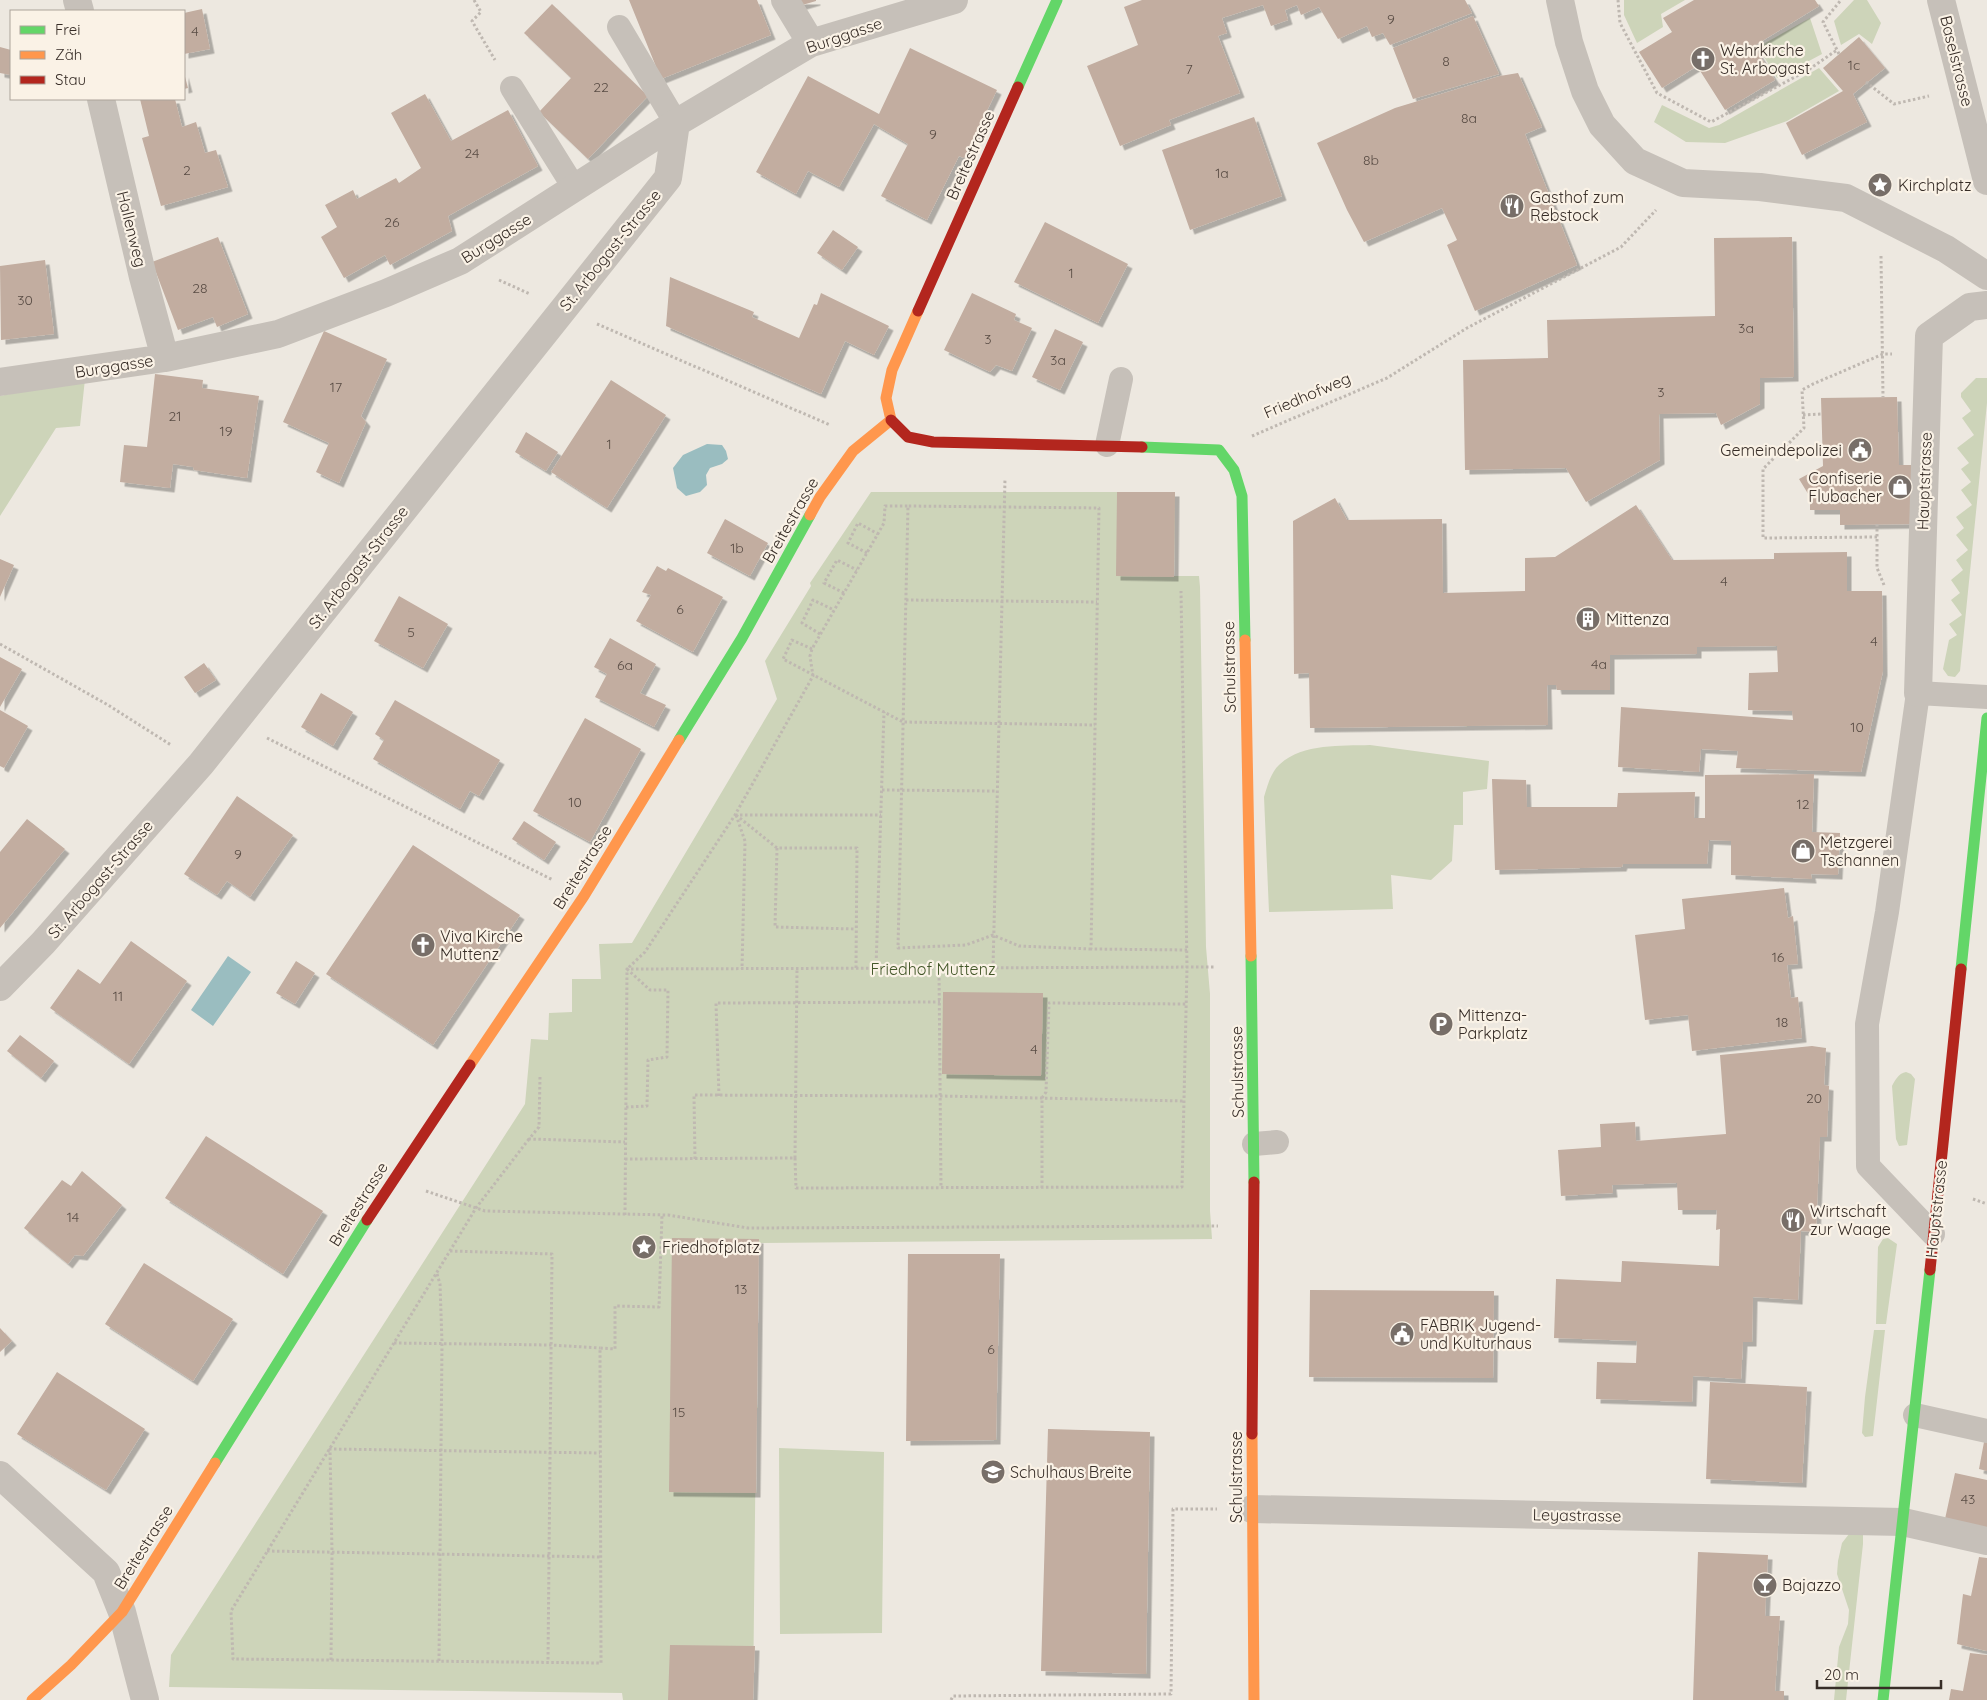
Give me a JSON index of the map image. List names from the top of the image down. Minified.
{"streets":{"street":["Burggasse","Baselstrasse","Breitestrasse","Hallenweg","St. Arbogast-Strasse","Hauptstrasse","Schulstrasse","Leyastrasse"],"path":["Friedhofweg"]},"crossings":[["Burggasse","Hallenweg"],["Burggasse","St. Arbogast-Strasse"],["Friedhofweg","Schulstrasse"],["Hauptstrasse","Leyastrasse"],["Schulstrasse","Leyastrasse"]],"parks":["Friedhof Muttenz"],"places":{"church":["Wehrkirche St. Arbogast","Viva Kirche Muttenz"],"place":["Kirchplatz","Friedhofplatz"],"restaurant":["Gasthof zum Rebstock","Wirtschaft zur Waage"],"public building":["Gemeindepolizei","FABRIK Jugend- und Kulturhaus"],"shop":["Confiserie Flubacher","Metzgerei Tschannen"],"building":["Mittenza"],"parking":["Mittenza- Parkplatz"],"school or university":["Schulhaus Breite"],"bar":["Bajazzo"]},"house_numbers":["9","4","8","1c","7","22","8a","9","24","8b","2","1a","26","1","28","30","3a","3","3a","17","3","21","19","1","1b","4","6","5","4","4a","6a","10","10","12","9","16","11","18","4","20","14","13","6","15","43"],"legend":["Frei","Zäh","Stau"],"scale_bar":"20 m"}
